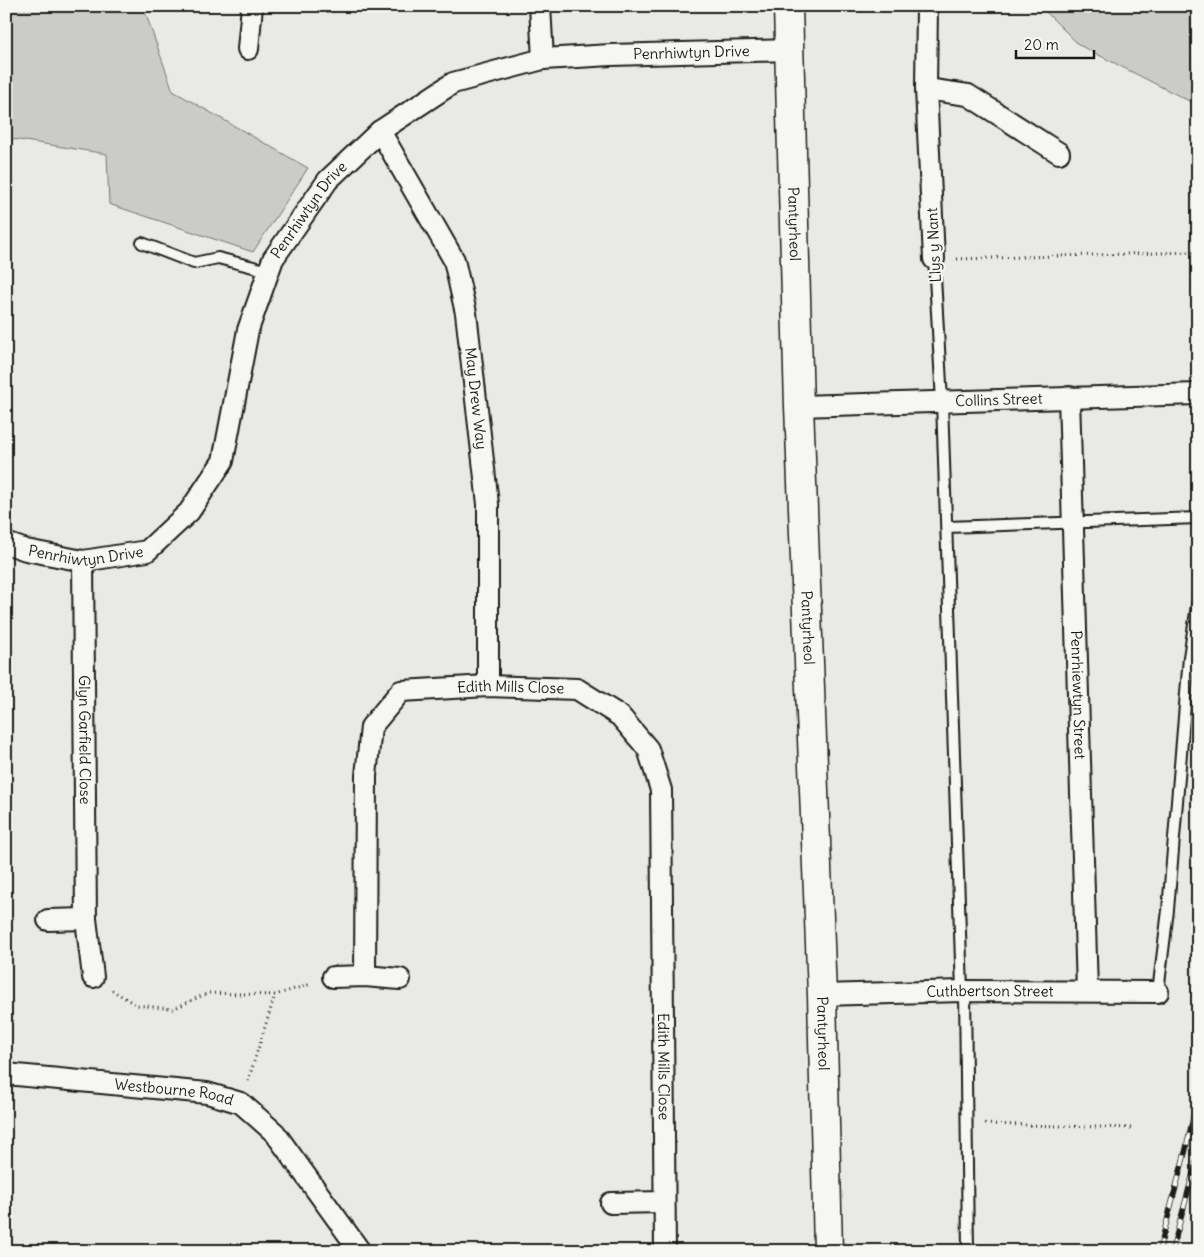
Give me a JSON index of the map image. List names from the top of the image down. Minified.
{"streets":{"main road":["Pantyrheol"],"street":["Penrhiwtyn Drive","Llys y Nant","May Drew Way","Collins Street","Edith Mills Close","Penrhiewtyn Street","Glyn Garfield Close","Cuthbertson Street","Westbourne Road"]},"crossings":[["Penrhiwtyn Drive","Pantyrheol"],["Penrhiwtyn Drive","May Drew Way"],["Penrhiwtyn Drive","Glyn Garfield Close"],["Pantyrheol","Collins Street"],["Pantyrheol","Cuthbertson Street"],["Llys y Nant","Collins Street"],["Llys y Nant","Cuthbertson Street"],["May Drew Way","Edith Mills Close"],["Collins Street","Penrhiewtyn Street"],["Penrhiewtyn Street","Cuthbertson Street"]],"scale_bar":"20 m"}
